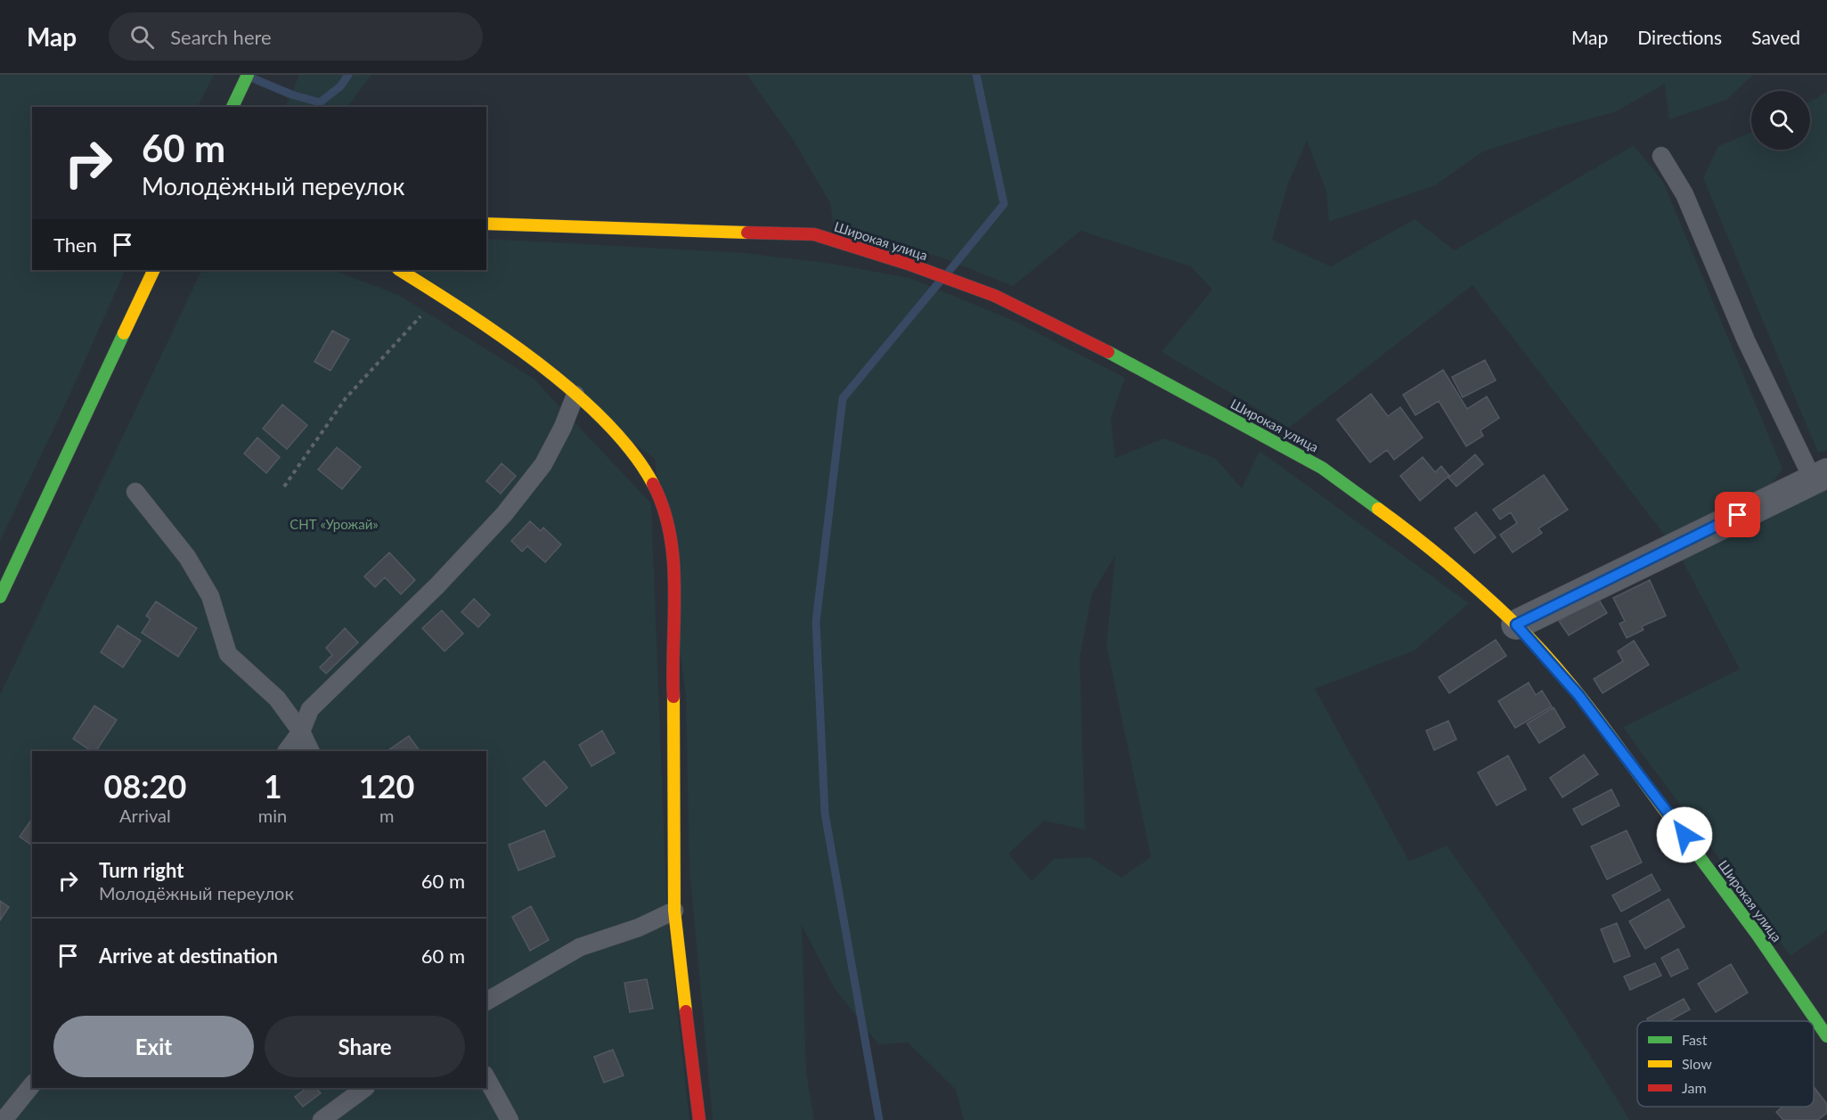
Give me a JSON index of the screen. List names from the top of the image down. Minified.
{"streets":{"street":["Широкая улица"]},"parks":["СНТ «Урожай»"],"legend":["Fast","Slow","Jam"],"page":{"header":"Map","search":"Search here","nav":["Map","Directions","Saved"],"turn":["60 m","Молодёжный переулок"],"then":"Then","eta":["08:20","Arrival","1","min","120","m"],"list":[{"name":"Turn right","note":"Молодёжный переулок","value":"60 m"},{"name":"Arrive at destination","value":"60 m"}],"buttons":["Exit","Share"]}}
